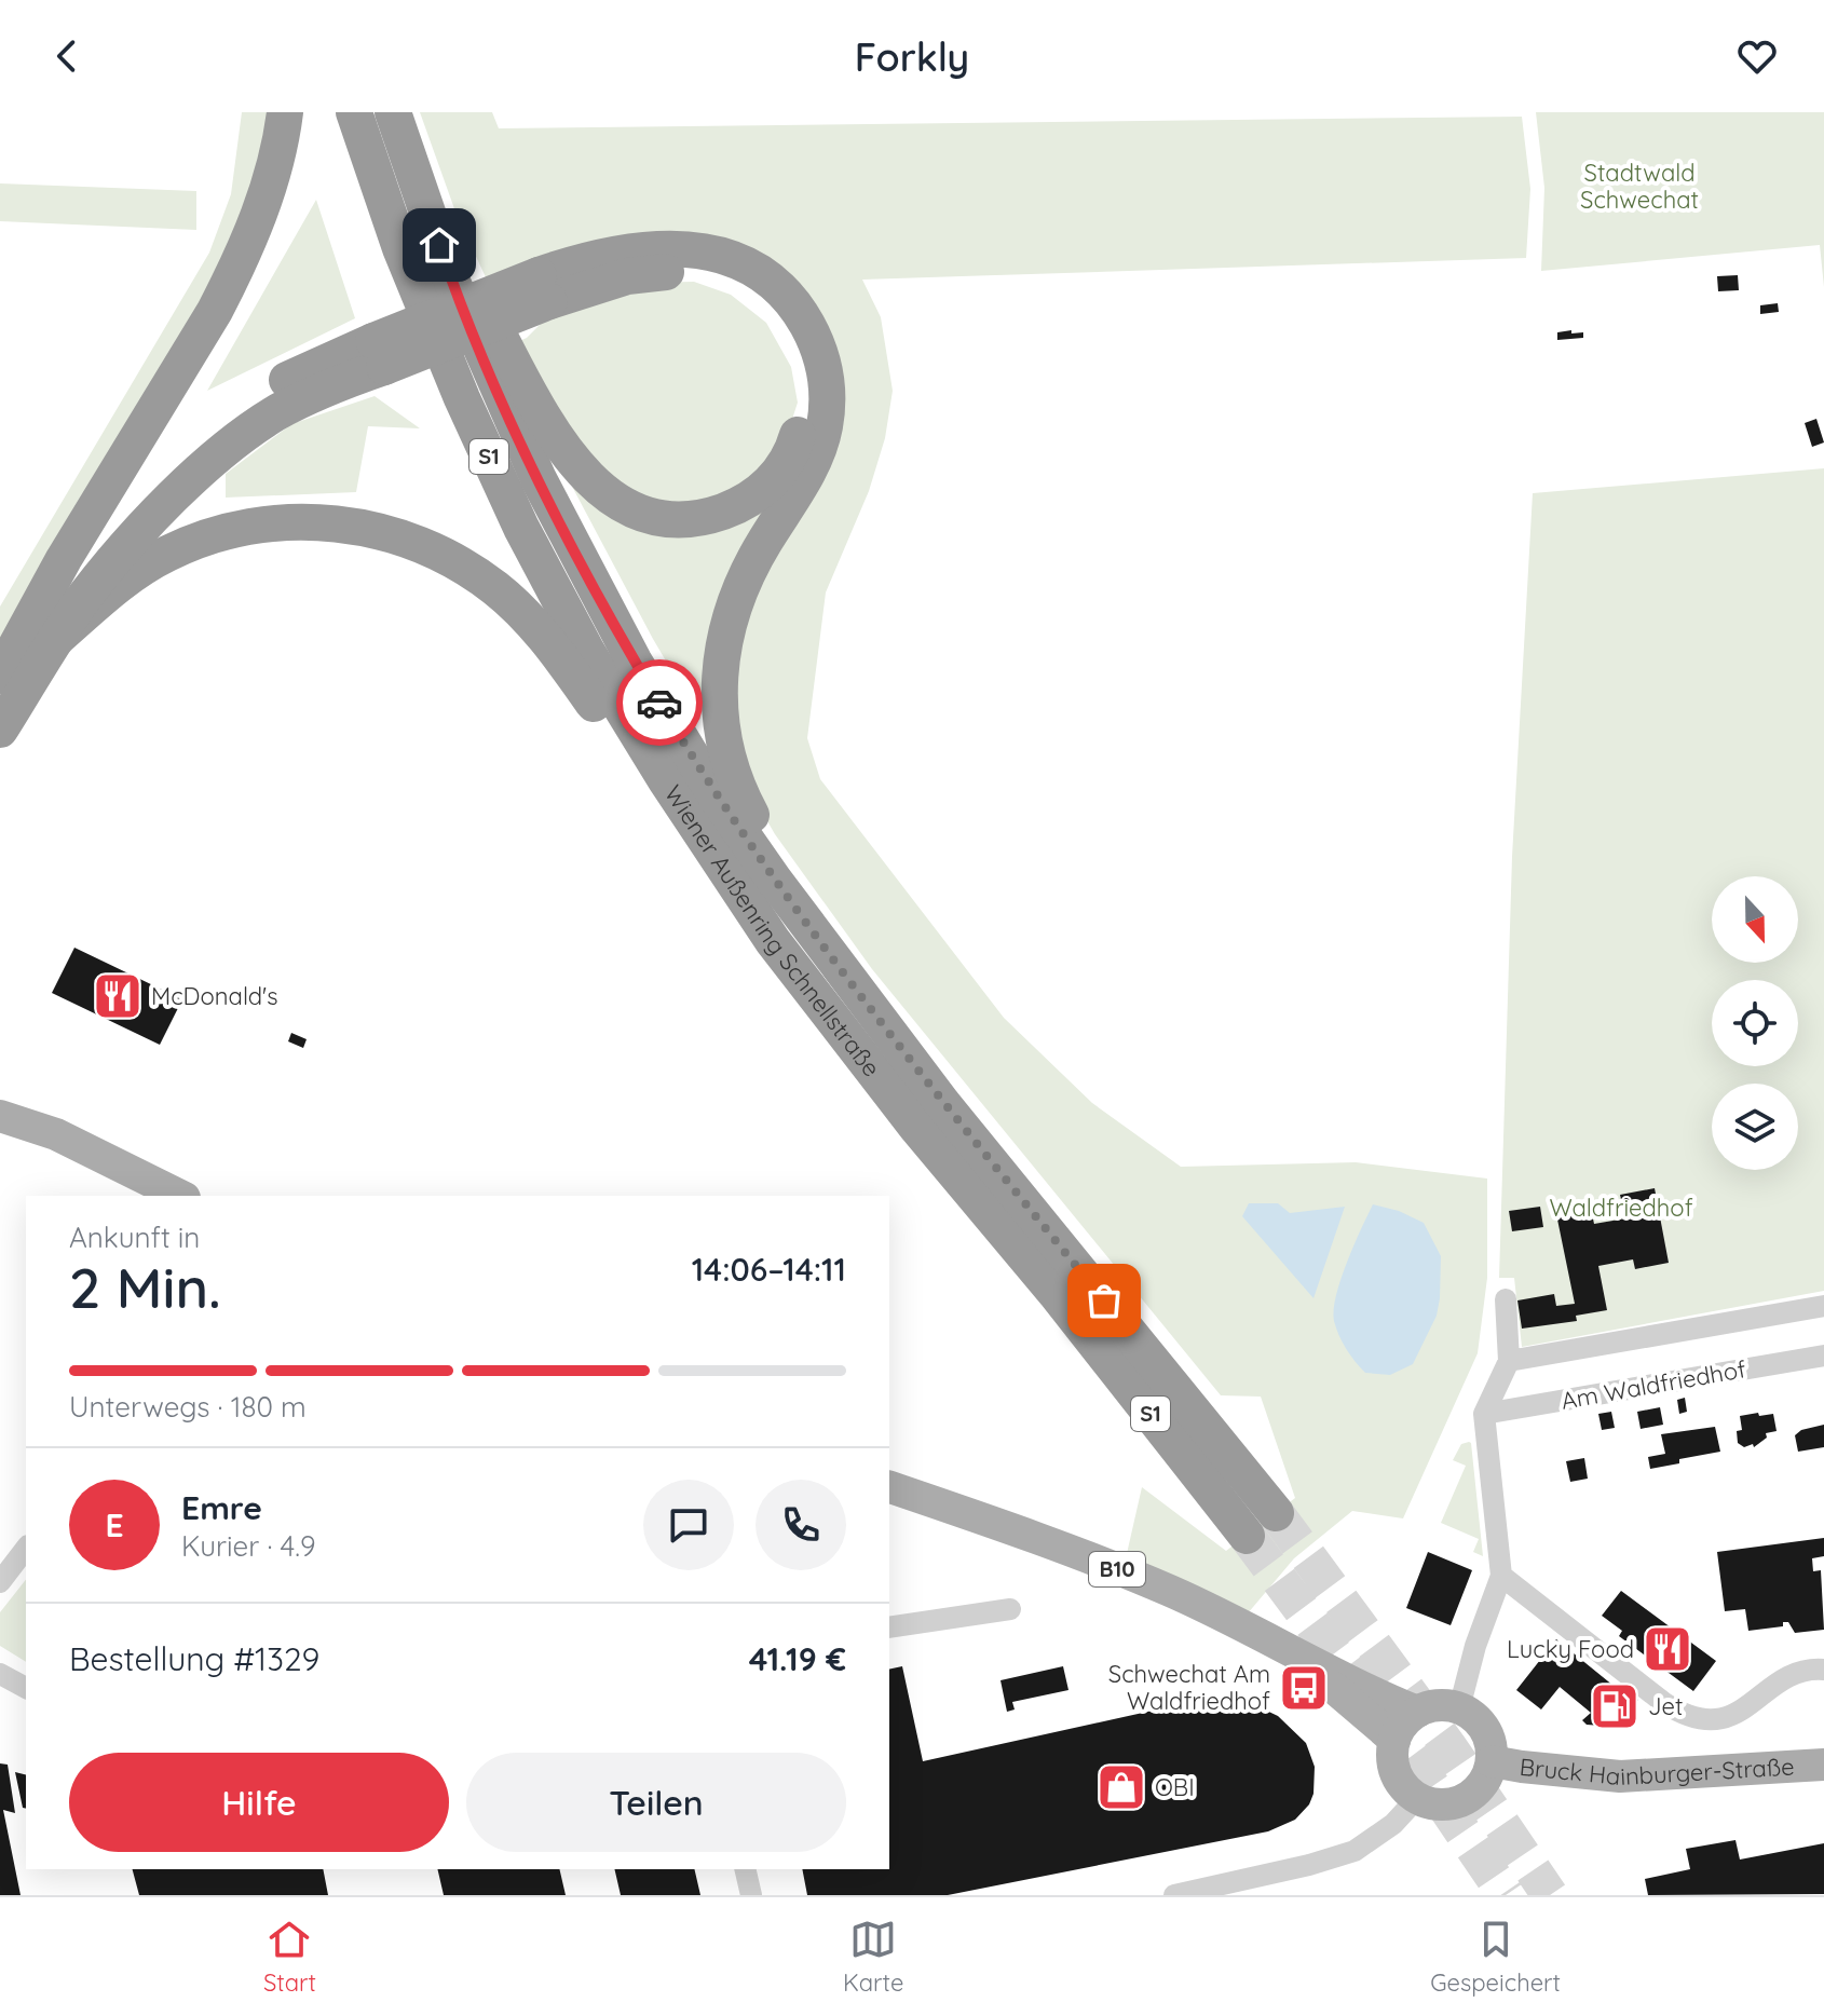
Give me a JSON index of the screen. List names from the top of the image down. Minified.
{"streets":{"highway":["S1","Wiener Außenring Schnellstraße"],"main road":["B10","Bruck Hainburger-Straße"],"street":["Am Waldfriedhof"]},"crossings":[["B10","Bruck Hainburger-Straße"]],"parks":["Stadtwald Schwechat","Waldfriedhof"],"places":{"restaurant":["McDonald's","Lucky Food"],"bus stop":["Schwechat Am Waldfriedhof"],"fuel station":["Jet"],"shop":["OBI"]},"north":"bottom","page":{"header":"Forkly","heading":["2 Min.","Ankunft in","14:06–14:11"],"panel":["Emre","Kurier · 4.9","Bestellung #1329","41.19 €"],"bar":"Unterwegs · 180 m","round":"E","buttons":["Hilfe","Teilen"],"tabs":["Start","Karte","Gespeichert"]}}
